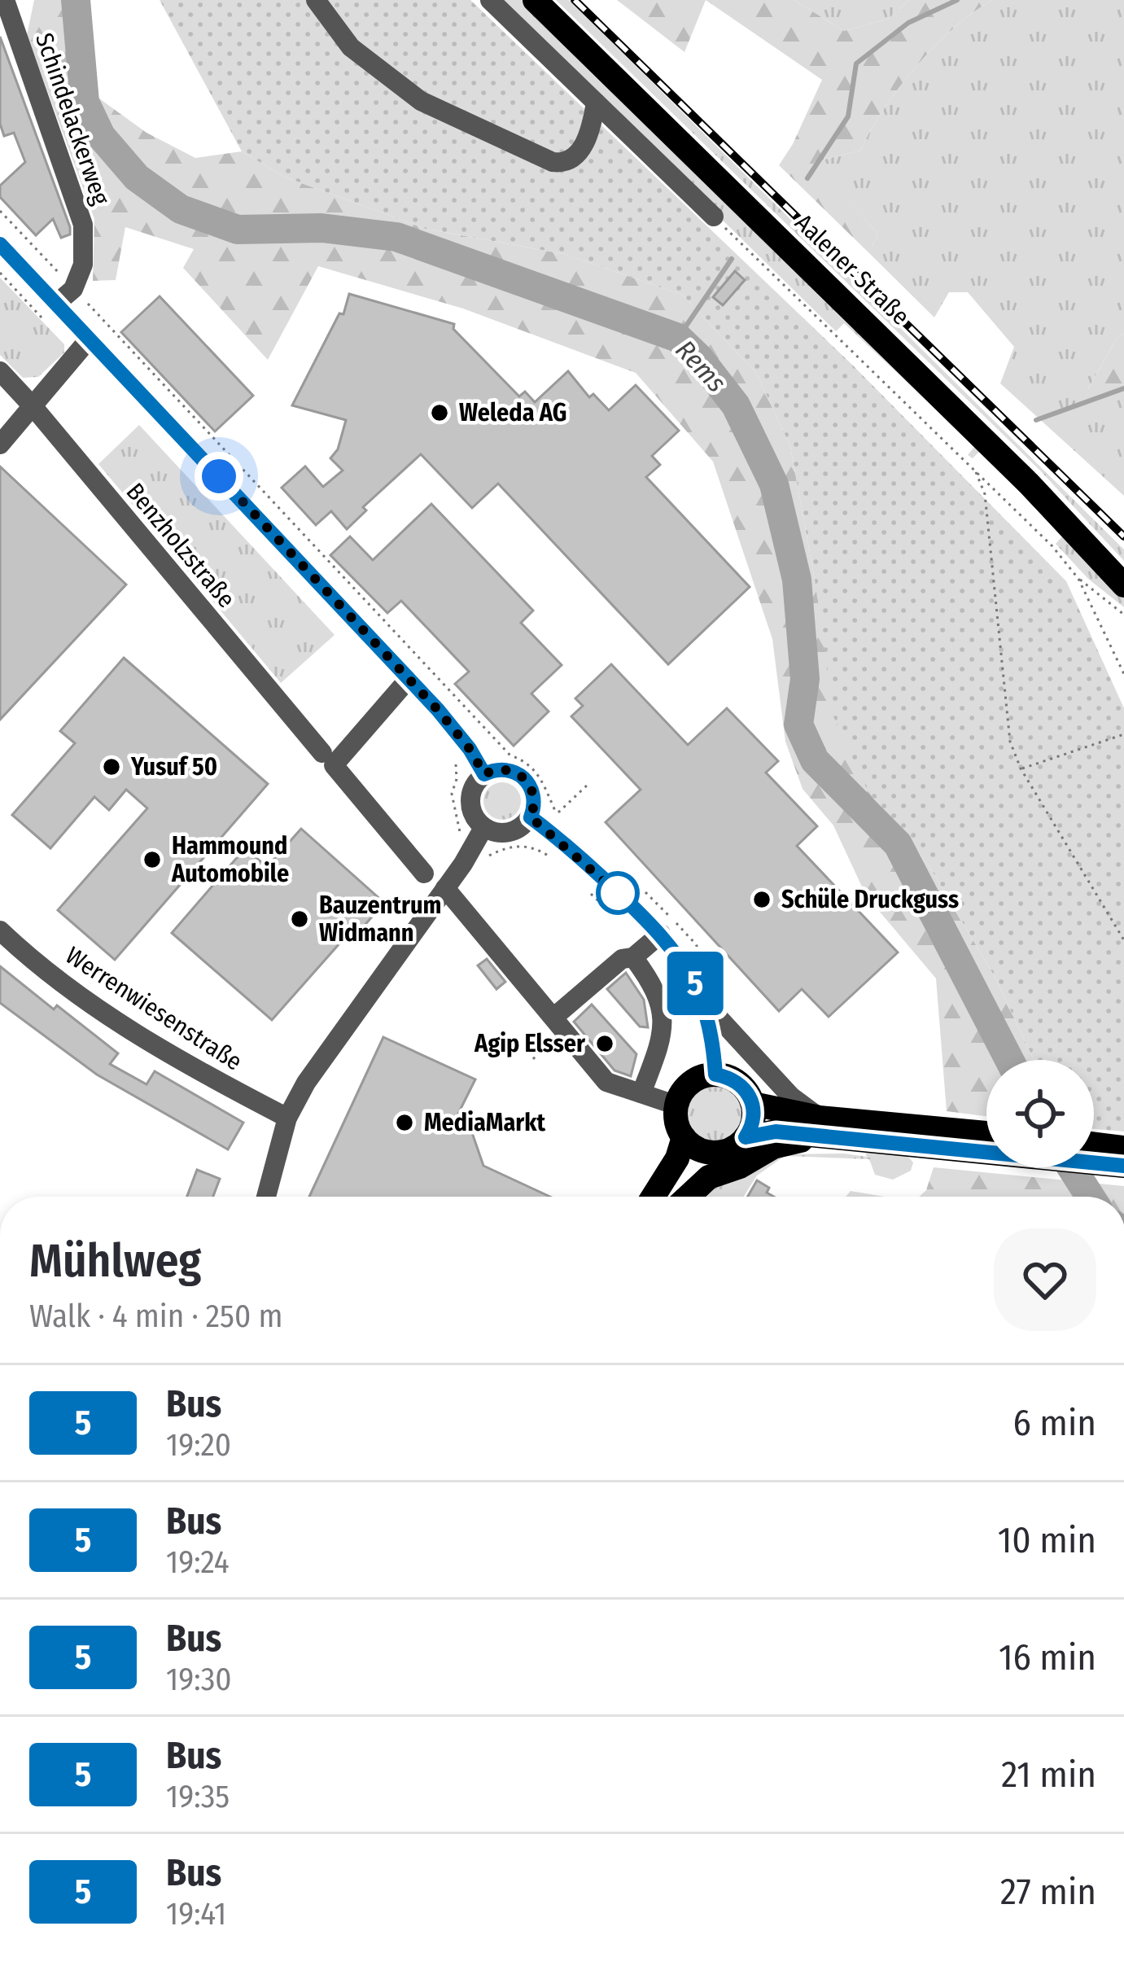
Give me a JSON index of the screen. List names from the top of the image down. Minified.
{"streets":{"main road":["Aalener Straße"],"street":["Schindelackerweg","Benzholzstraße","Werrenwiesenstraße"]},"water":["Rems"],"places":["Weleda AG","Yusuf 50","Hammound Automobile","Schüle Druckguss","Bauzentrum Widmann","Agip Elsser","MediaMarkt"],"lines":["bus line 5"],"page":{"on_map":"5","heading":["Mühlweg","Walk · 4 min · 250 m"],"list":[{"mark":"5","name":"Bus","note":"19:20","value":"6 min"},{"mark":"5","name":"Bus","note":"19:24","value":"10 min"},{"mark":"5","name":"Bus","note":"19:30","value":"16 min"},{"mark":"5","name":"Bus","note":"19:35","value":"21 min"},{"mark":"5","name":"Bus","note":"19:41","value":"27 min"}]}}
